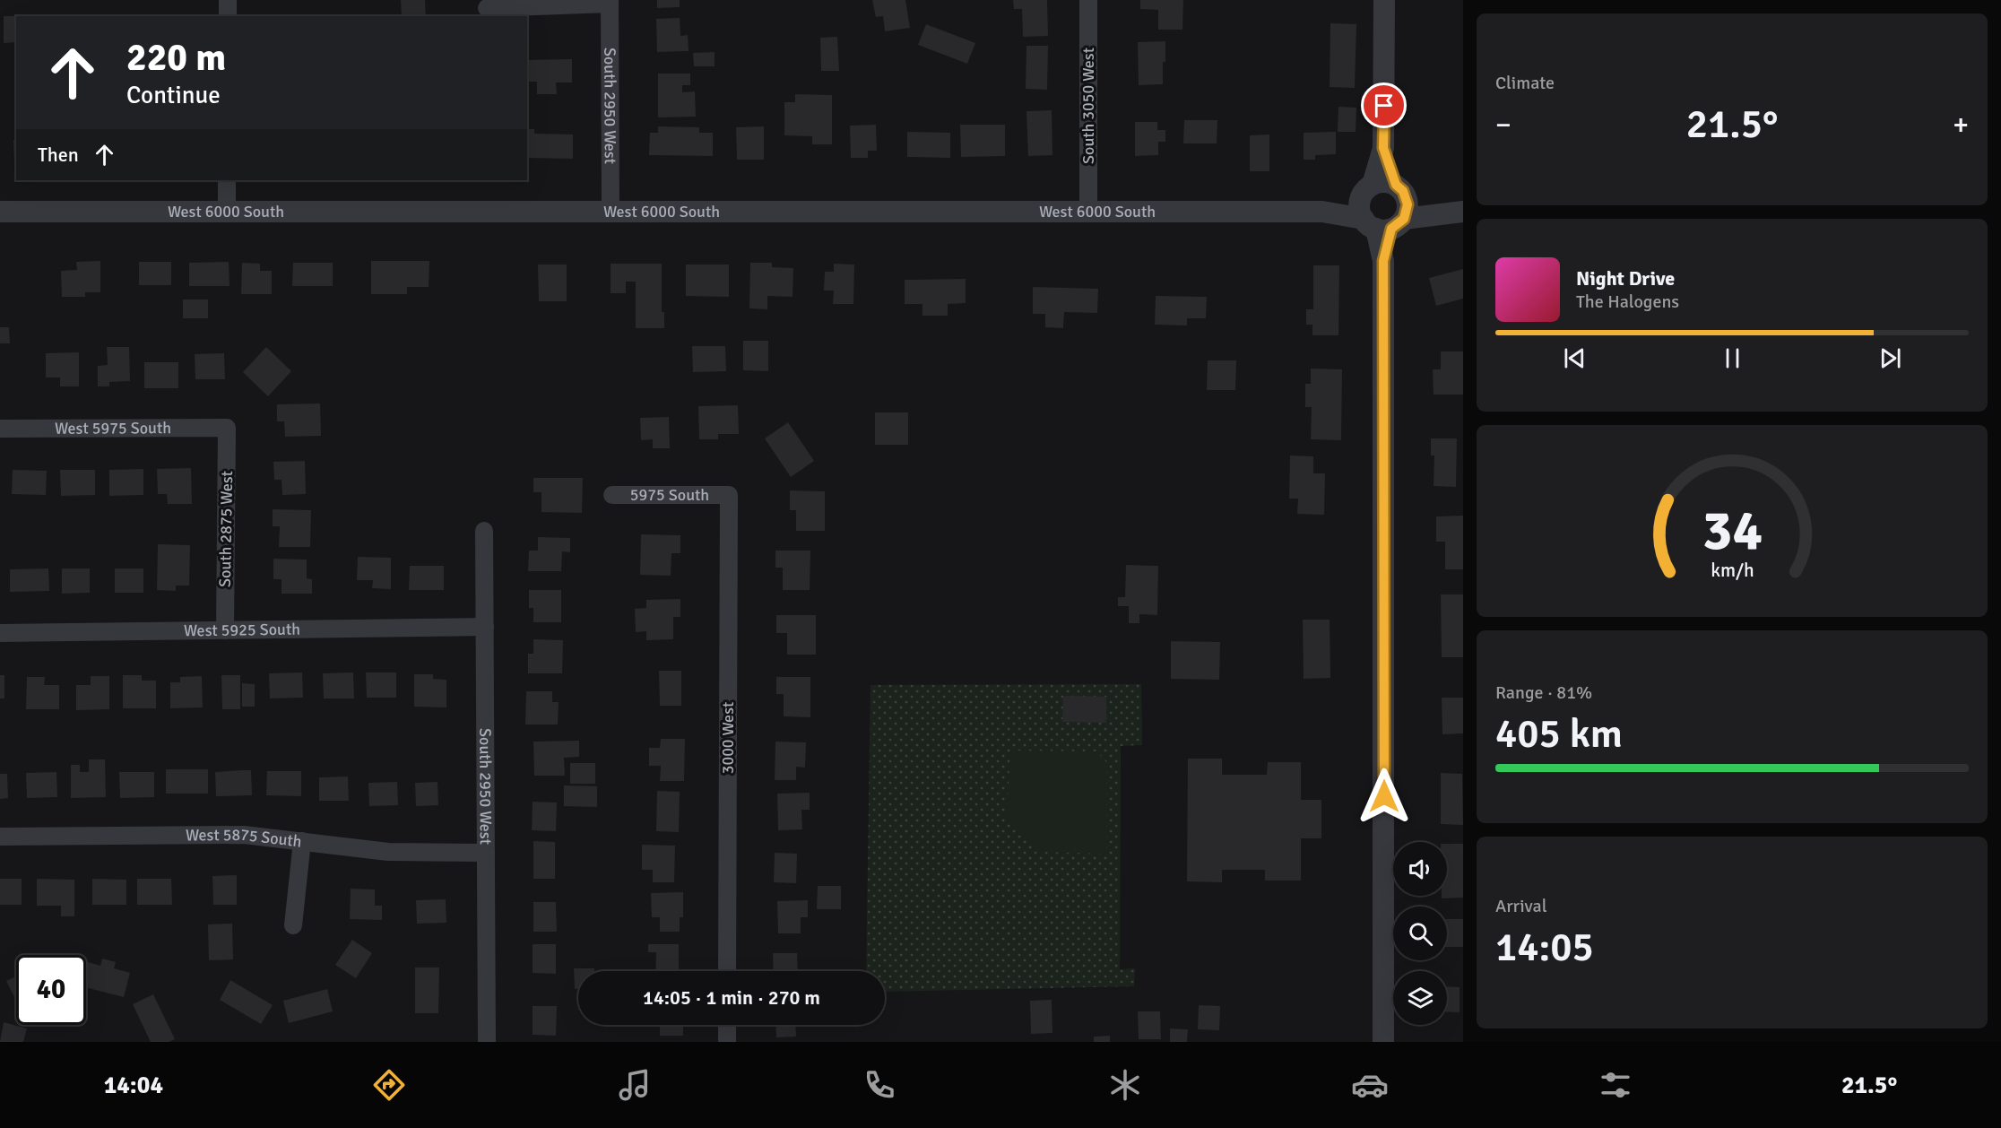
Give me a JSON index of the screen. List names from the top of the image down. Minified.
{"streets":{"street":["South 2950 West","South 3050 West","West 6000 South","West 5975 South","5975 South","South 2875 West","West 5925 South","3000 West","West 5875 South"]},"crossings":[["South 2950 West","West 6000 South"],["South 2950 West","West 5925 South"],["South 2950 West","West 5875 South"],["South 3050 West","West 6000 South"],["West 5975 South","South 2875 West"],["5975 South","3000 West"],["South 2875 West","West 5925 South"]],"page":{"tile":["Climate",["Range · 81%","405 km"],["Arrival","14:05"]],"turn":["220 m","Continue"],"heat":["−","21.5°","+"],"then":"Then","song":["Night Drive","The Halogens"],"limit":"40","trip":"14:05 · 1 min · 270 m","tabs":["14:04","21.5°"],"gauge":["34","km/h"]}}
